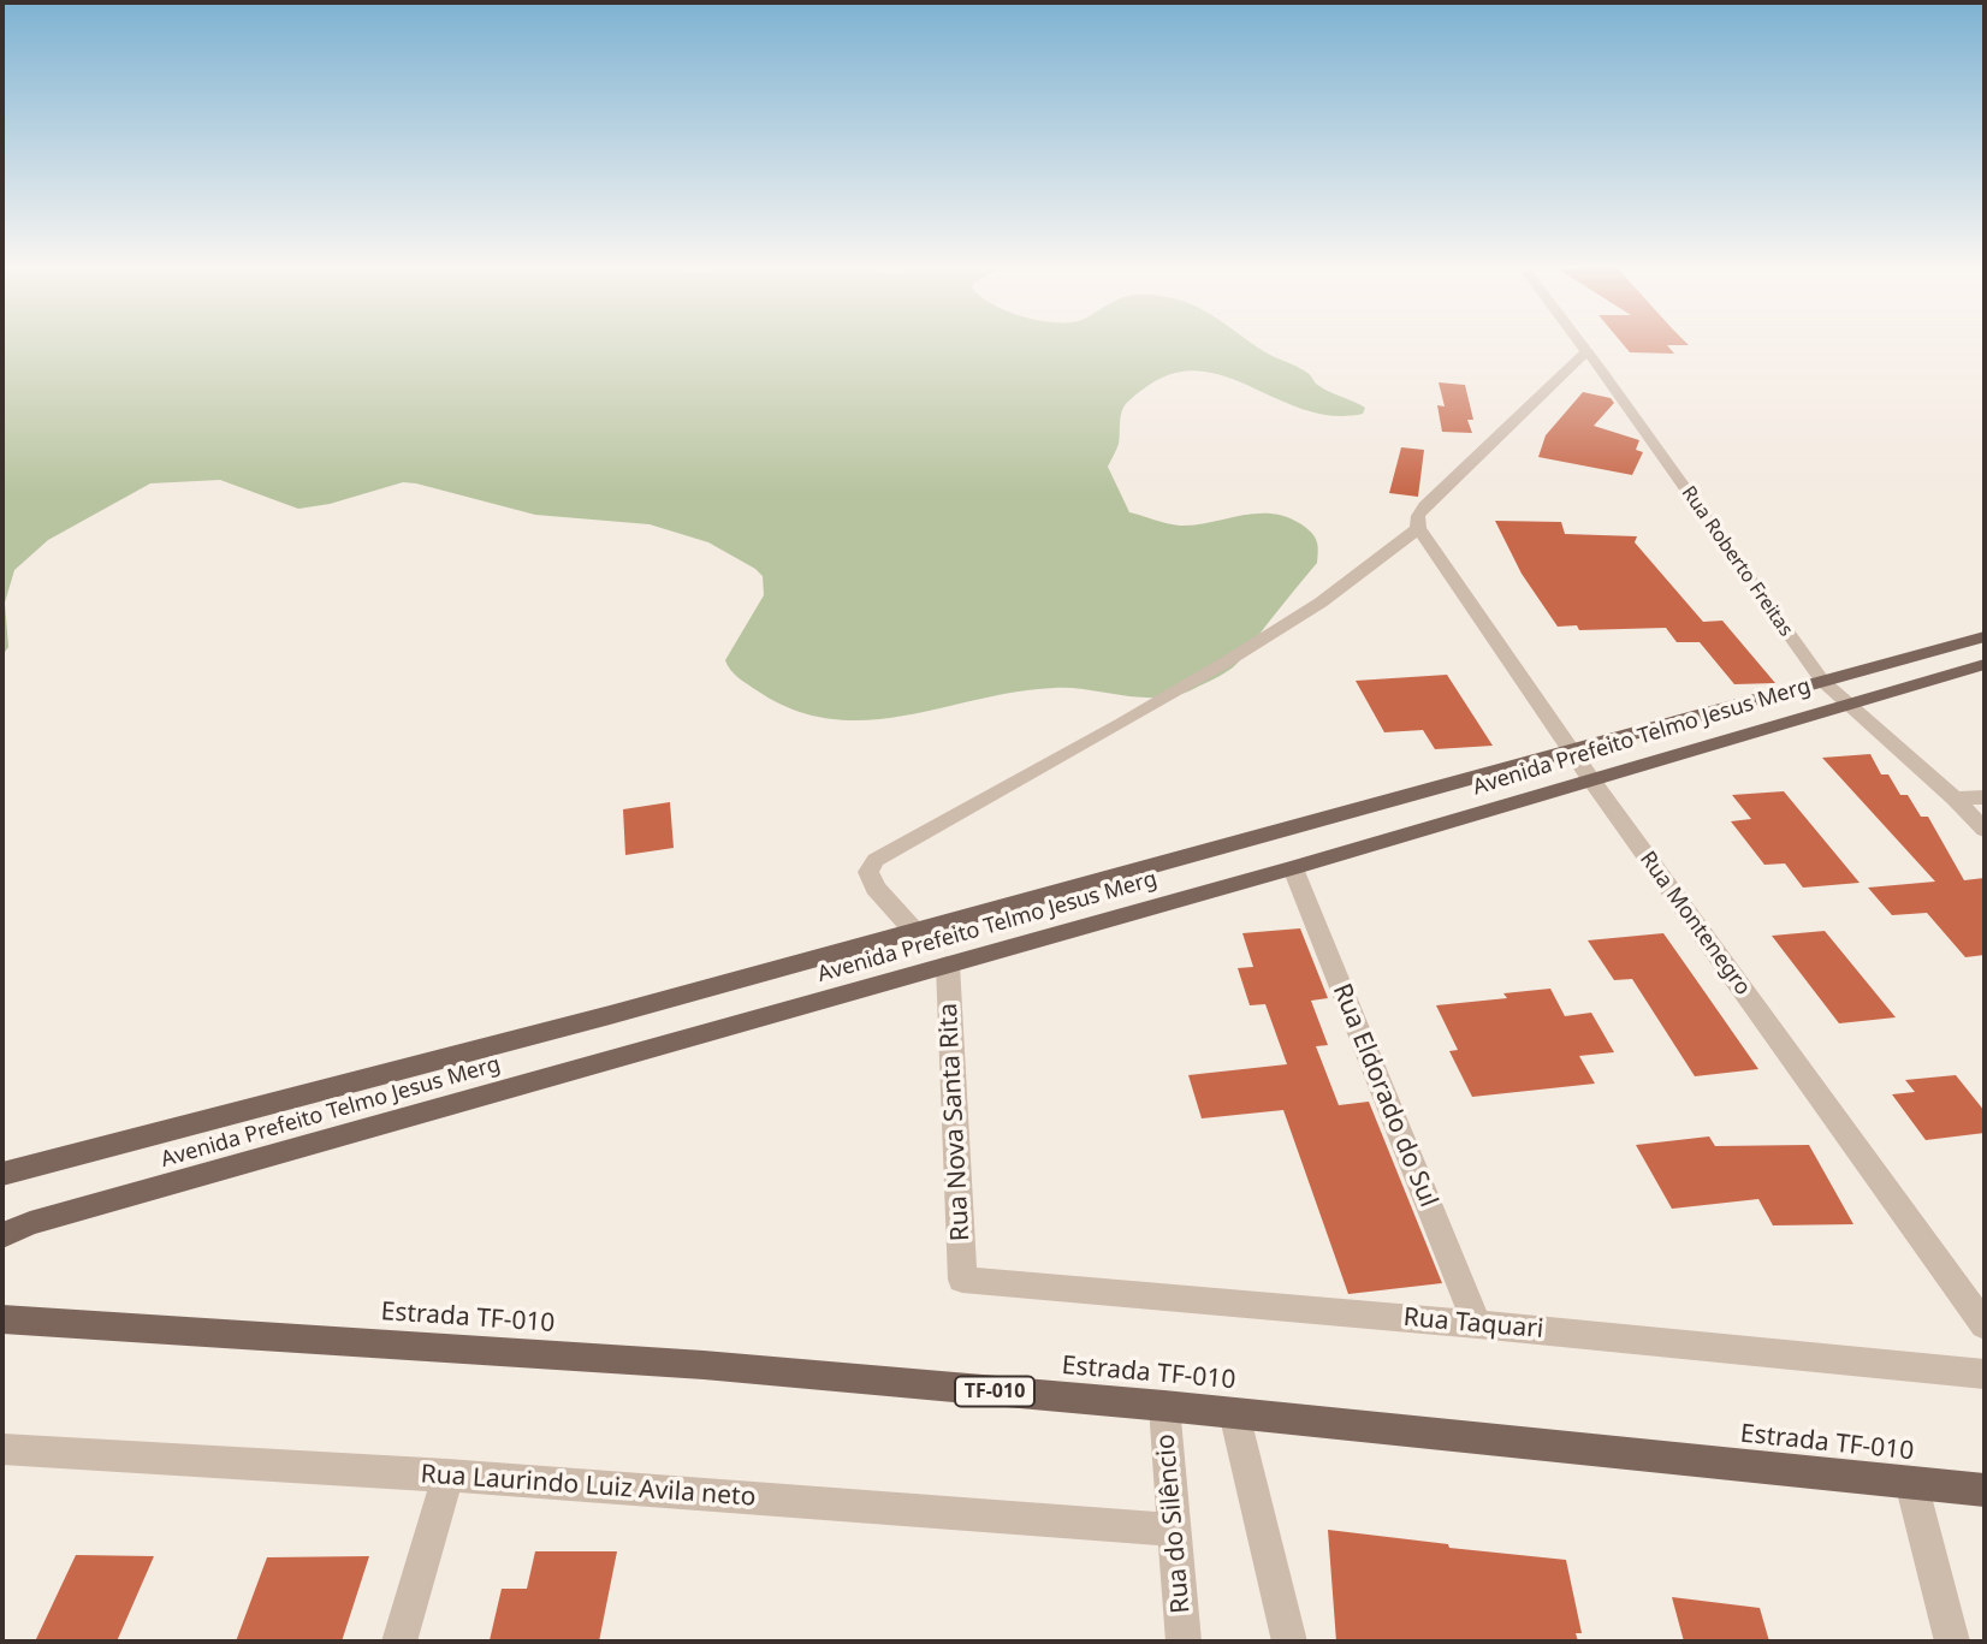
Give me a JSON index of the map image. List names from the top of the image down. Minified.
{"streets":{"main road":["Avenida Prefeito Telmo Jesus Merg","Estrada TF-010","TF-010"],"street":["Rua Roberto Freitas","Rua Montenegro","Rua Eldorado do Sul","Rua Nova Santa Rita","Rua Taquari","Rua Laurindo Luiz Avila neto","Rua do Silêncio"]},"crossings":[["Rua Roberto Freitas","Avenida Prefeito Telmo Jesus Merg"],["Avenida Prefeito Telmo Jesus Merg","Rua Montenegro"],["Avenida Prefeito Telmo Jesus Merg","Rua Eldorado do Sul"],["Avenida Prefeito Telmo Jesus Merg","Rua Nova Santa Rita"],["Rua Eldorado do Sul","Rua Taquari"],["Rua Nova Santa Rita","Rua Taquari"],["Estrada TF-010","Rua do Silêncio"],["Rua Laurindo Luiz Avila neto","Rua do Silêncio"]]}
